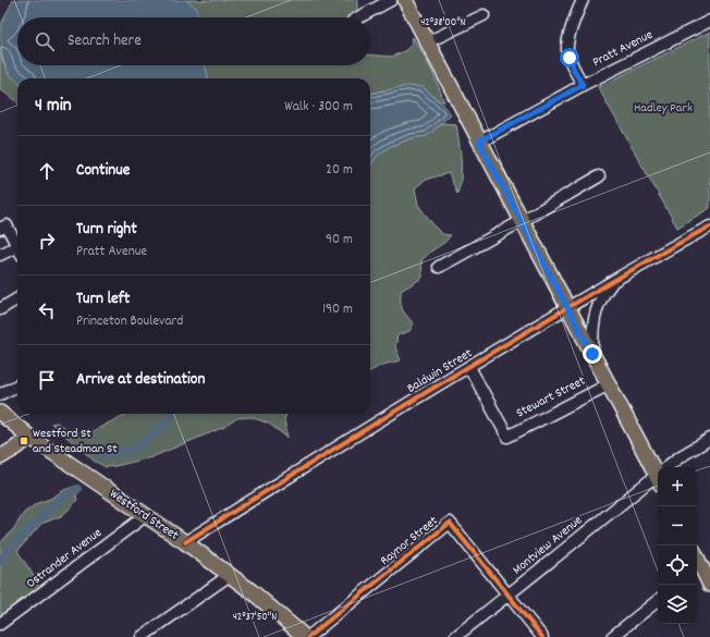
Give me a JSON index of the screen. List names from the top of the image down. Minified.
{"streets":{"main road":["Westford Street"],"street":["Pratt Avenue","Baldwin Street","Stewart Street","Raynor Street","Montview Avenue","Ostrander Avenue"]},"crossings":[["Baldwin Street","Stewart Street"],["Baldwin Street","Westford Street"],["Westford Street","Raynor Street"],["Westford Street","Ostrander Avenue"],["Raynor Street","Montview Avenue"]],"parks":["Hadley Park"],"places":{"transit":["Westford St and Steadman St"]},"page":{"search":"Search here","heading":["4 min","Walk · 300 m"],"list":[["Continue","20 m"],["Turn right","Pratt Avenue","90 m"],["Turn left","Princeton Boulevard","190 m"],"Arrive at destination"],"map_buttons":["+","−"]},"coordinates":["42°38'00\"N","42°37'50\"N"]}
